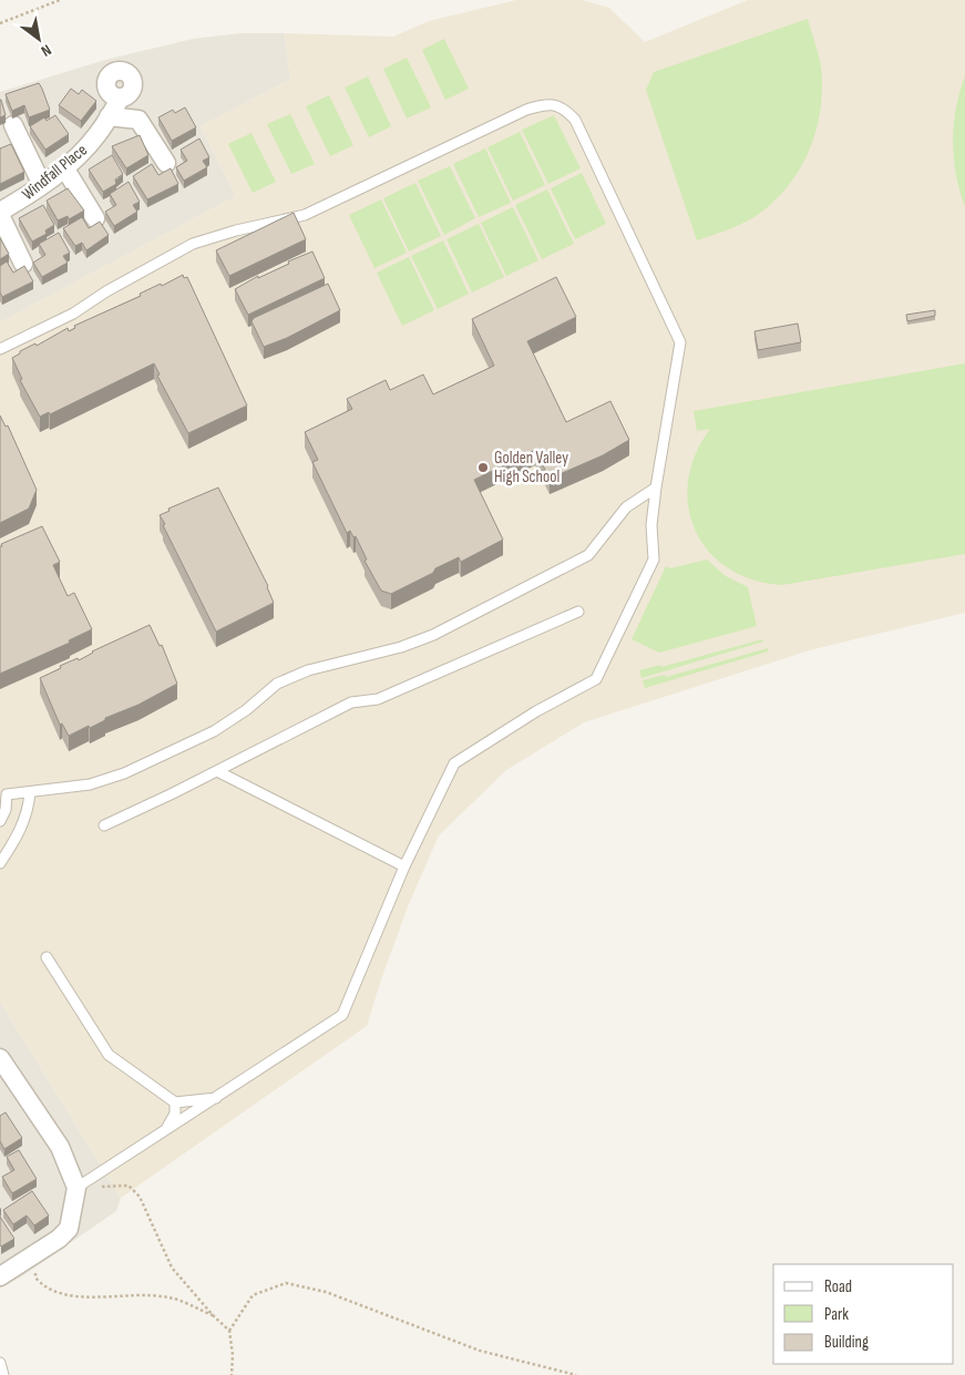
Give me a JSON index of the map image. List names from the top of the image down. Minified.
{"streets":{"street":["Windfall Place"]},"places":["Golden Valley High School"],"legend":["Road","Park","Building"],"north":"bottom right"}
